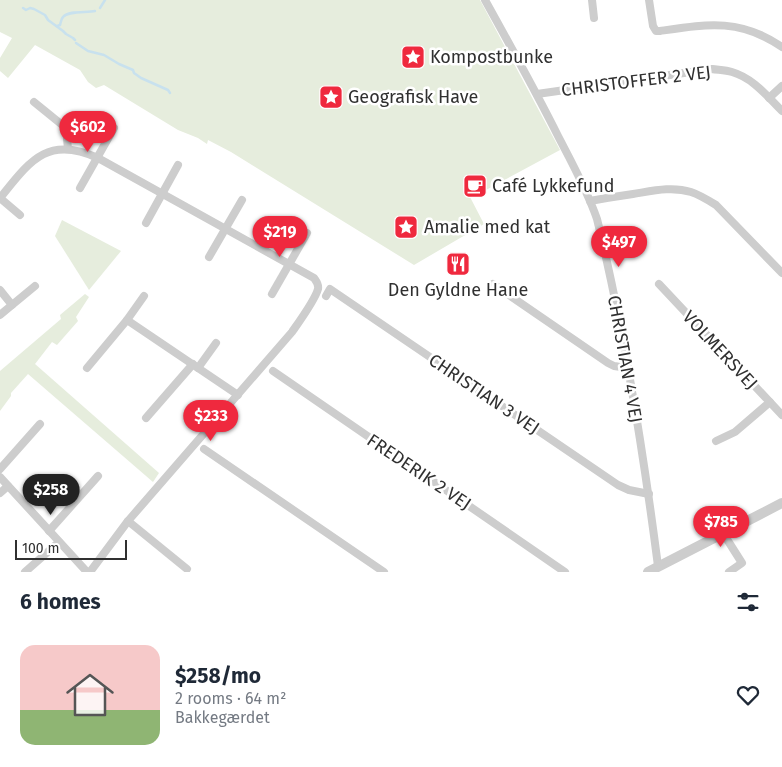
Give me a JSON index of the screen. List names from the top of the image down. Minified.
{"streets":{"street":["CHRISTOFFER 2 VEJ","VOLMERSVEJ","CHRISTIAN 4 VEJ","CHRISTIAN 3 VEJ","FREDERIK 2 VEJ"]},"crossings":[["CHRISTOFFER 2 VEJ","CHRISTIAN 4 VEJ"],["CHRISTIAN 4 VEJ","CHRISTIAN 3 VEJ"]],"places":{"place":["Kompostbunke","Geografisk Have","Amalie med kat"],"cafe":["Café Lykkefund"],"restaurant":["Den Gyldne Hane"]},"scale_bar":"100 m","page":{"price":["$602","$219","$497","$233","$258","$785"],"scale":"100 m","heading":"6 homes","list":[{"name":"$258/mo","note":"2 rooms · 64 m² · Bakkegærdet"}]}}
